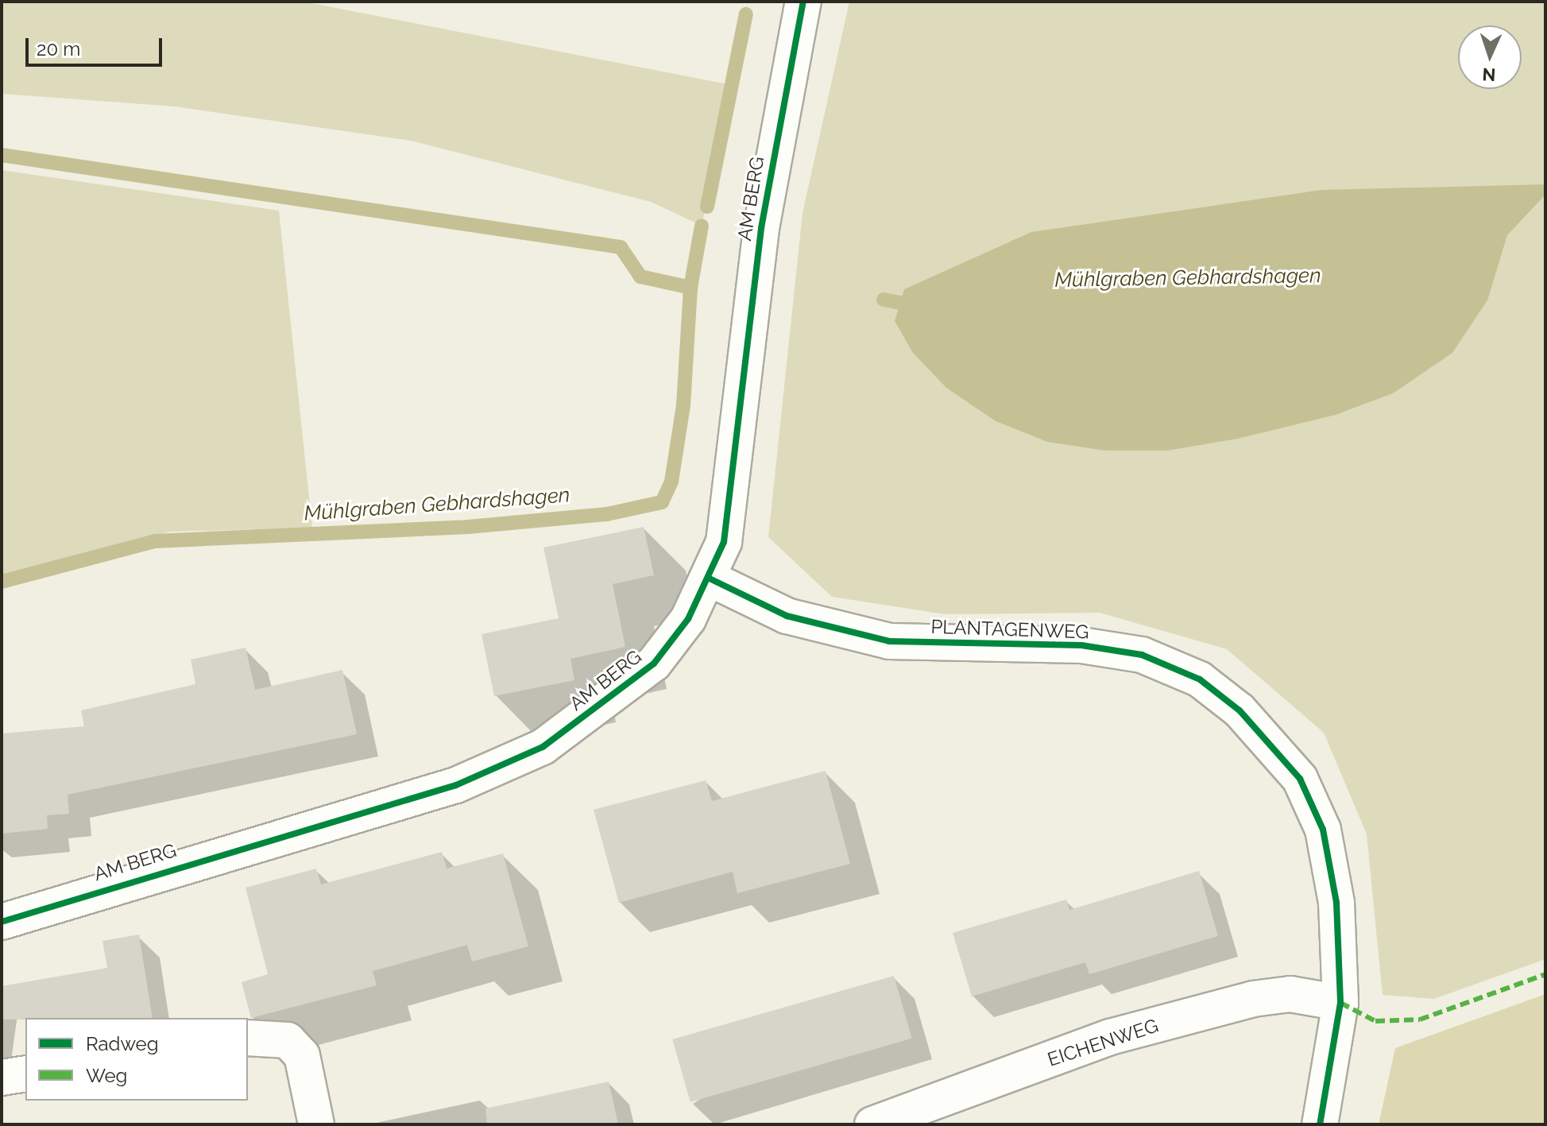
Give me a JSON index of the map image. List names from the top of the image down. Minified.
{"streets":{"street":["AM BERG","PLANTAGENWEG","EICHENWEG"]},"crossings":[["AM BERG","PLANTAGENWEG"],["PLANTAGENWEG","EICHENWEG"]],"water":["Mühlgraben Gebhardshagen"],"legend":["Radweg","Weg"],"scale_bar":"20 m","north":"bottom"}
